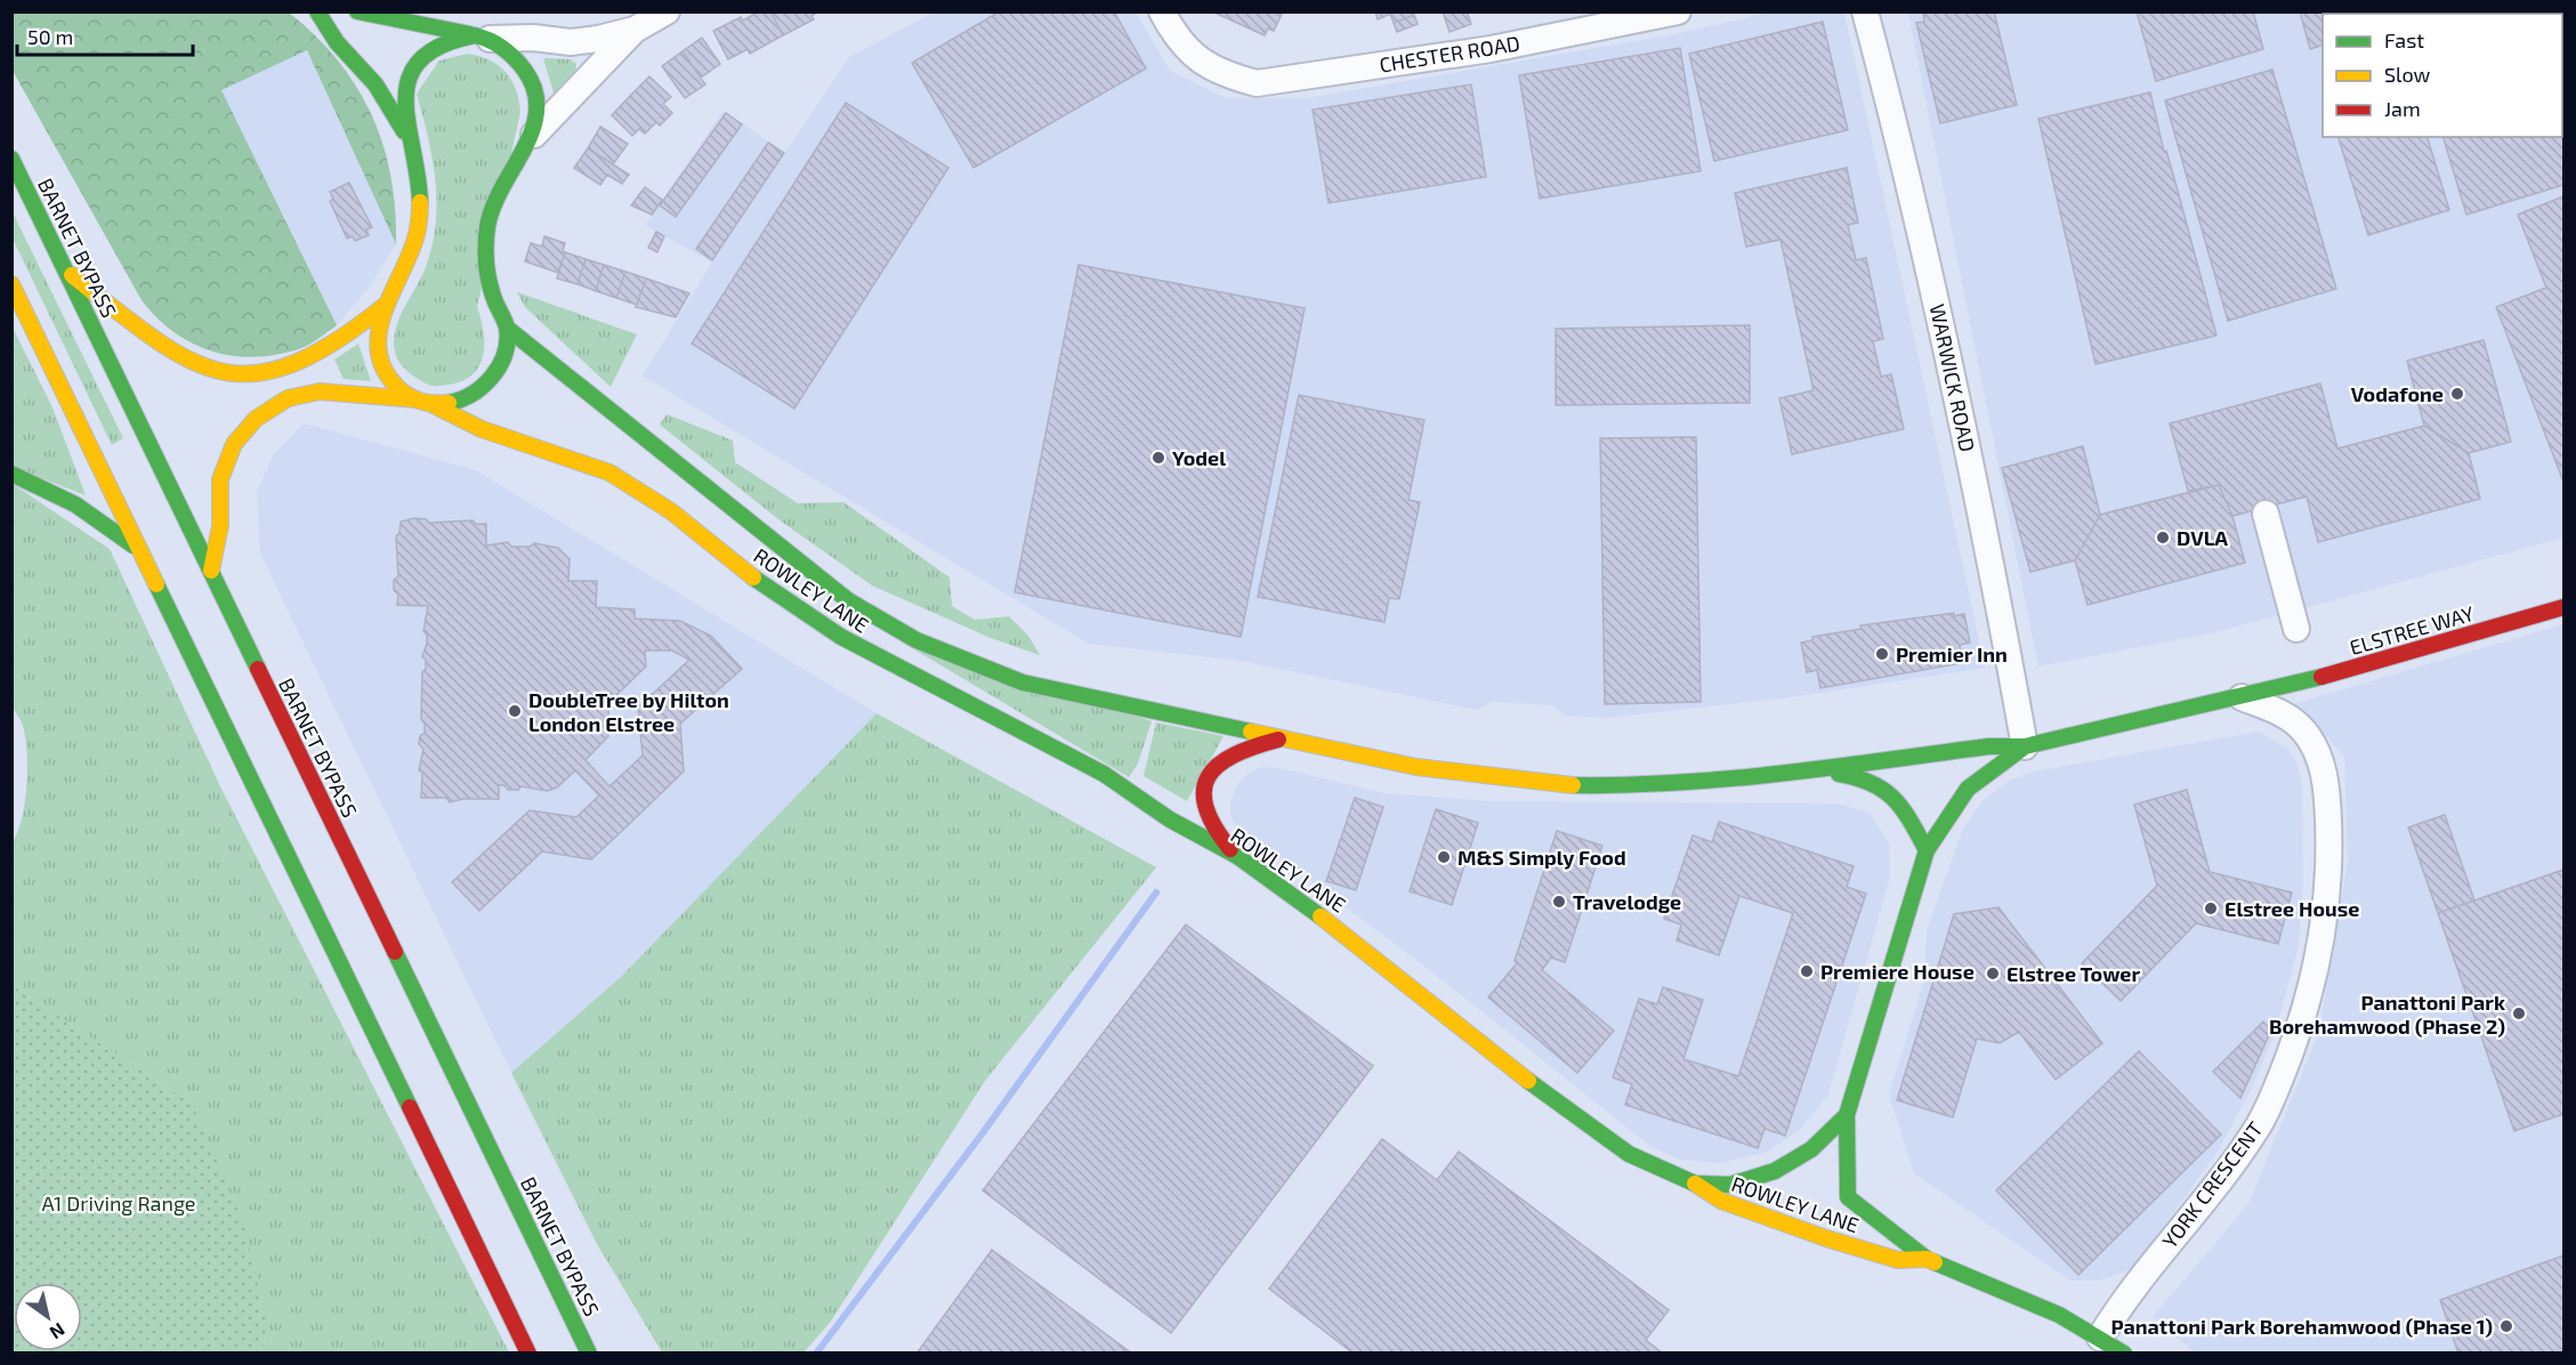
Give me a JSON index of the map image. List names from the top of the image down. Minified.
{"streets":{"main road":["BARNET BYPASS","ROWLEY LANE","ELSTREE WAY"],"street":["CHESTER ROAD","WARWICK ROAD","YORK CRESCENT"]},"crossings":[["WARWICK ROAD","ELSTREE WAY"],["ROWLEY LANE","YORK CRESCENT"],["ELSTREE WAY","YORK CRESCENT"]],"parks":["A1 Driving Range"],"places":["Vodafone","Yodel","DVLA","Premier Inn","DoubleTree by Hilton London Elstree","M&S Simply Food","Travelodge","Elstree House","Premiere House","Elstree Tower","Panattoni Park Borehamwood (Phase 2)","Panattoni Park Borehamwood (Phase 1)"],"legend":["Fast","Slow","Jam"],"scale_bar":"50 m","north":"bottom right"}
